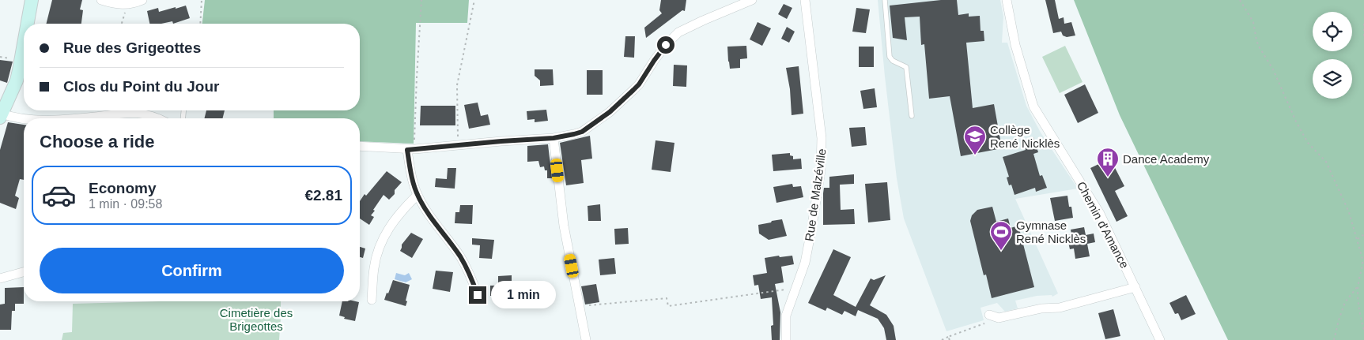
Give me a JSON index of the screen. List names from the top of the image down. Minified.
{"streets":{"street":["Rue de Malzéville","Chemin d'Amance"]},"parks":["Cimetière des Brigeottes"],"places":{"school or university":["Collège René Nicklès"],"building":["Dance Academy"],"sports":["Gymnase René Nicklès"]},"page":{"banner":["Rue des Grigeottes","Clos du Point du Jour"],"heading":"Choose a ride","list":[{"name":"Economy","note":"1 min · 09:58","value":"€2.81"}],"buttons":"Confirm","bubble":"1 min"}}
